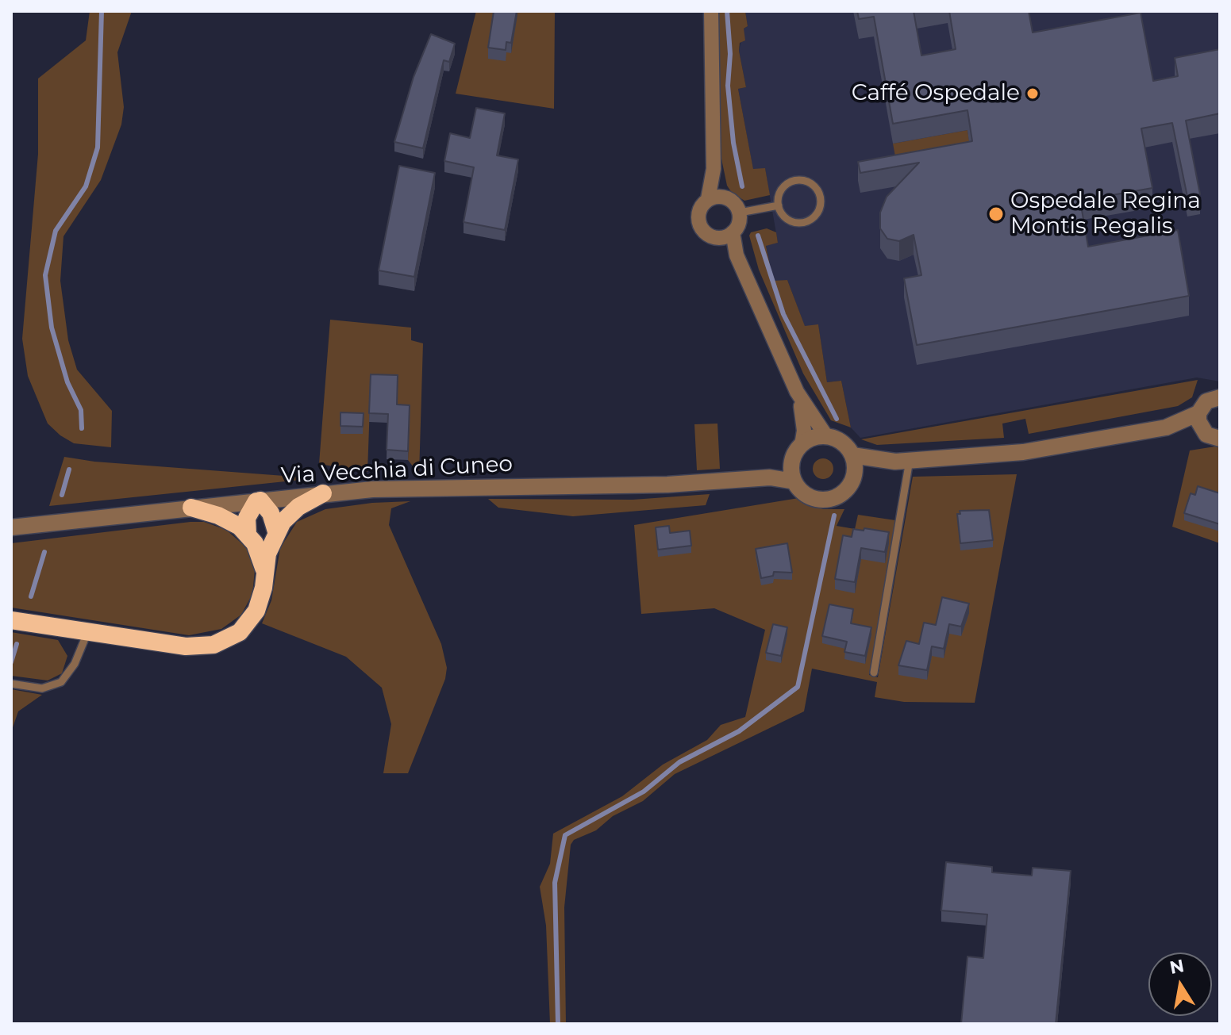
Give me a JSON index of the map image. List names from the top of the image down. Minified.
{"streets":{"street":["Via Vecchia di Cuneo"]},"places":["Caffé Ospedale","Ospedale Regina Montis Regalis"],"north":"top"}
